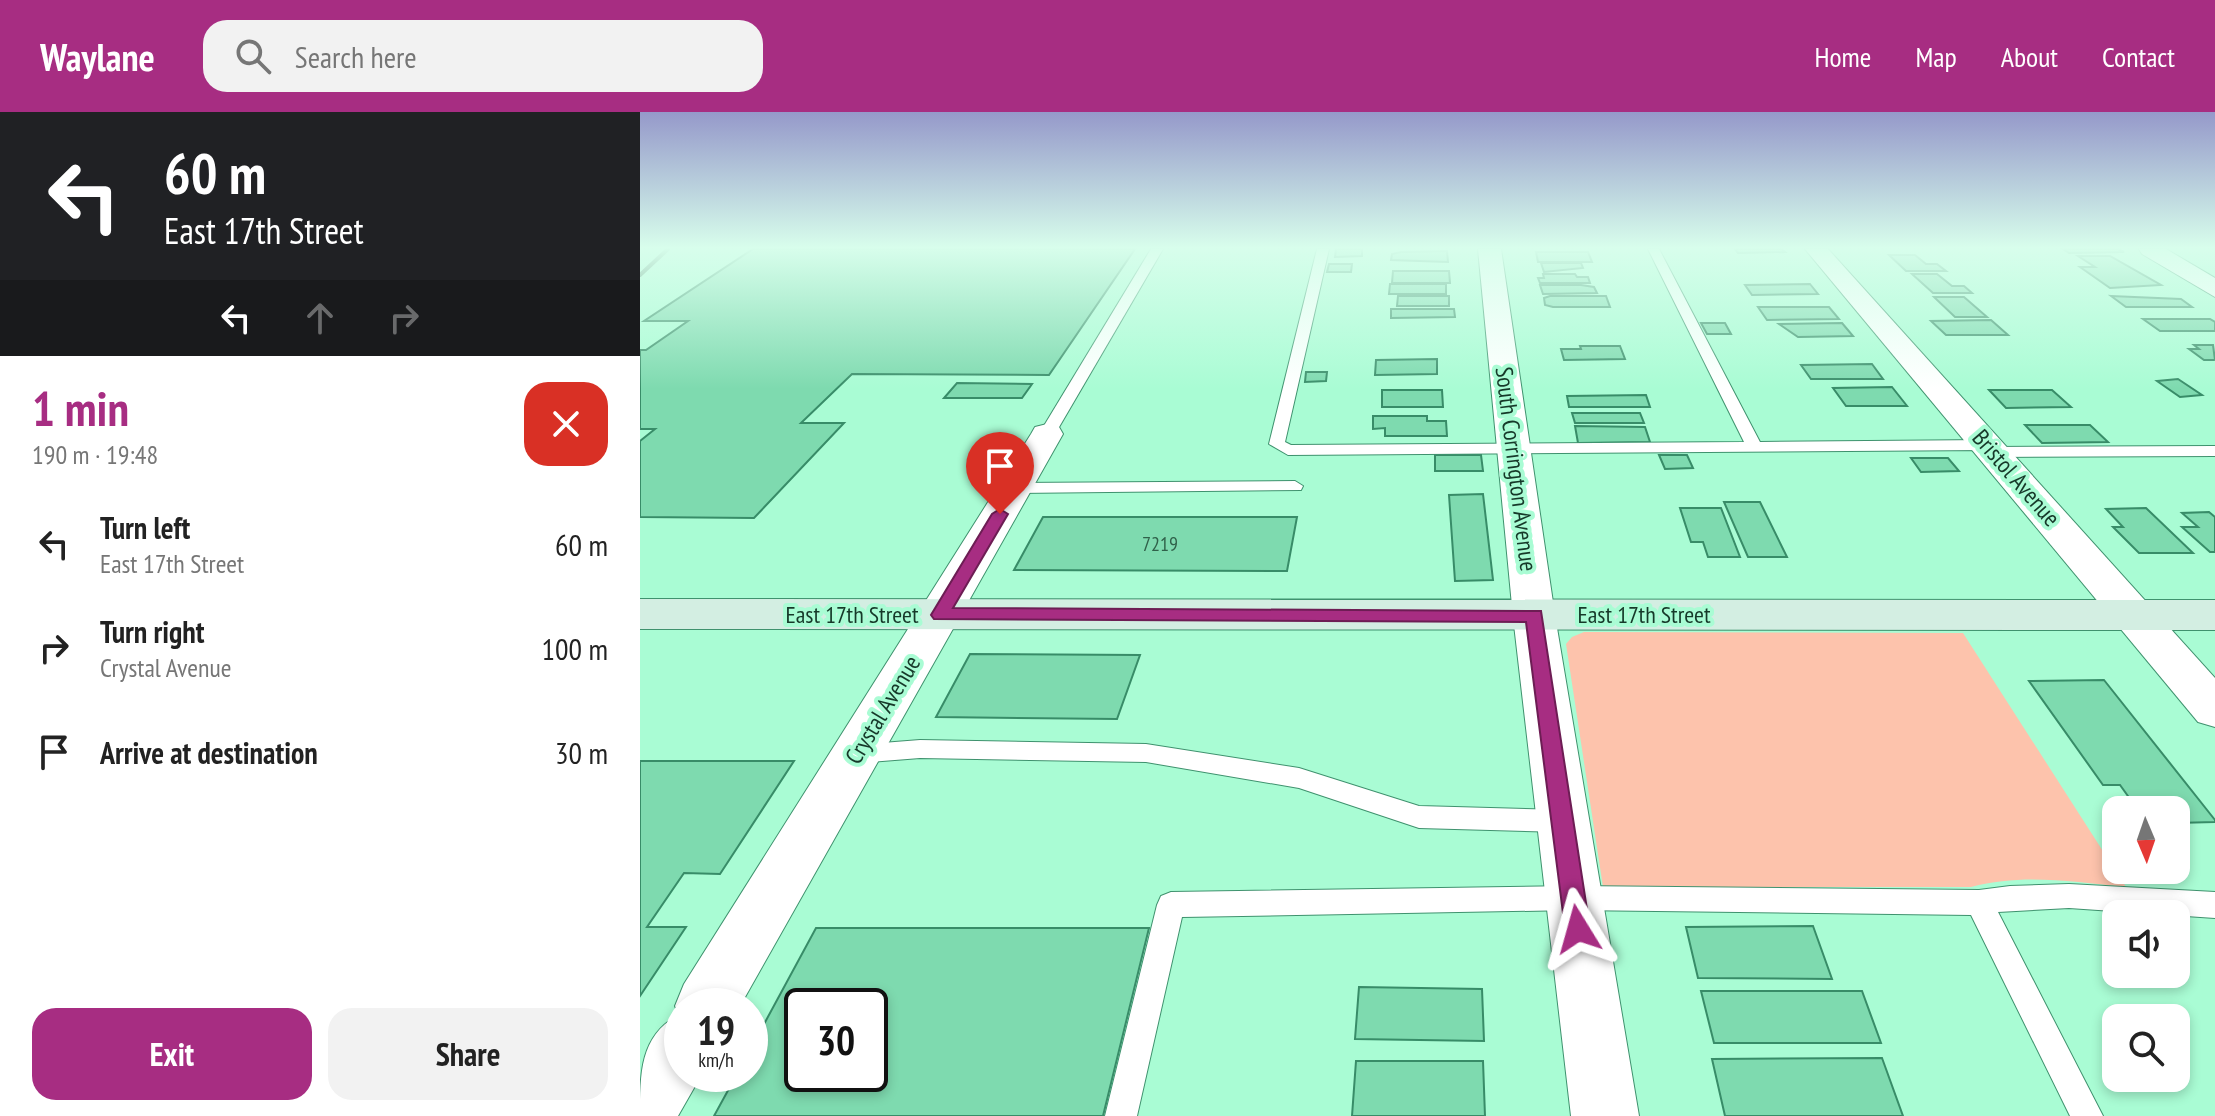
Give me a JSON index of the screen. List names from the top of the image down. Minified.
{"streets":{"street":["South Corrington Avenue","Bristol Avenue","East 17th Street","Crystal Avenue"]},"crossings":[["South Corrington Avenue","East 17th Street"],["Bristol Avenue","East 17th Street"],["East 17th Street","Crystal Avenue"]],"house_numbers":["7219"],"north":"bottom","page":{"header":"Waylane","search":"Search here","nav":["Home","Map","About","Contact"],"turn":["60 m","East 17th Street"],"heading":["1 min","190 m · 19:48"],"list":[{"name":"Turn left","note":"East 17th Street","value":"60 m"},{"name":"Turn right","note":"Crystal Avenue","value":"100 m"},{"name":"Arrive at destination","value":"30 m"}],"speed":"19 km/h","limit":"30","buttons":["Exit","Share"]}}
